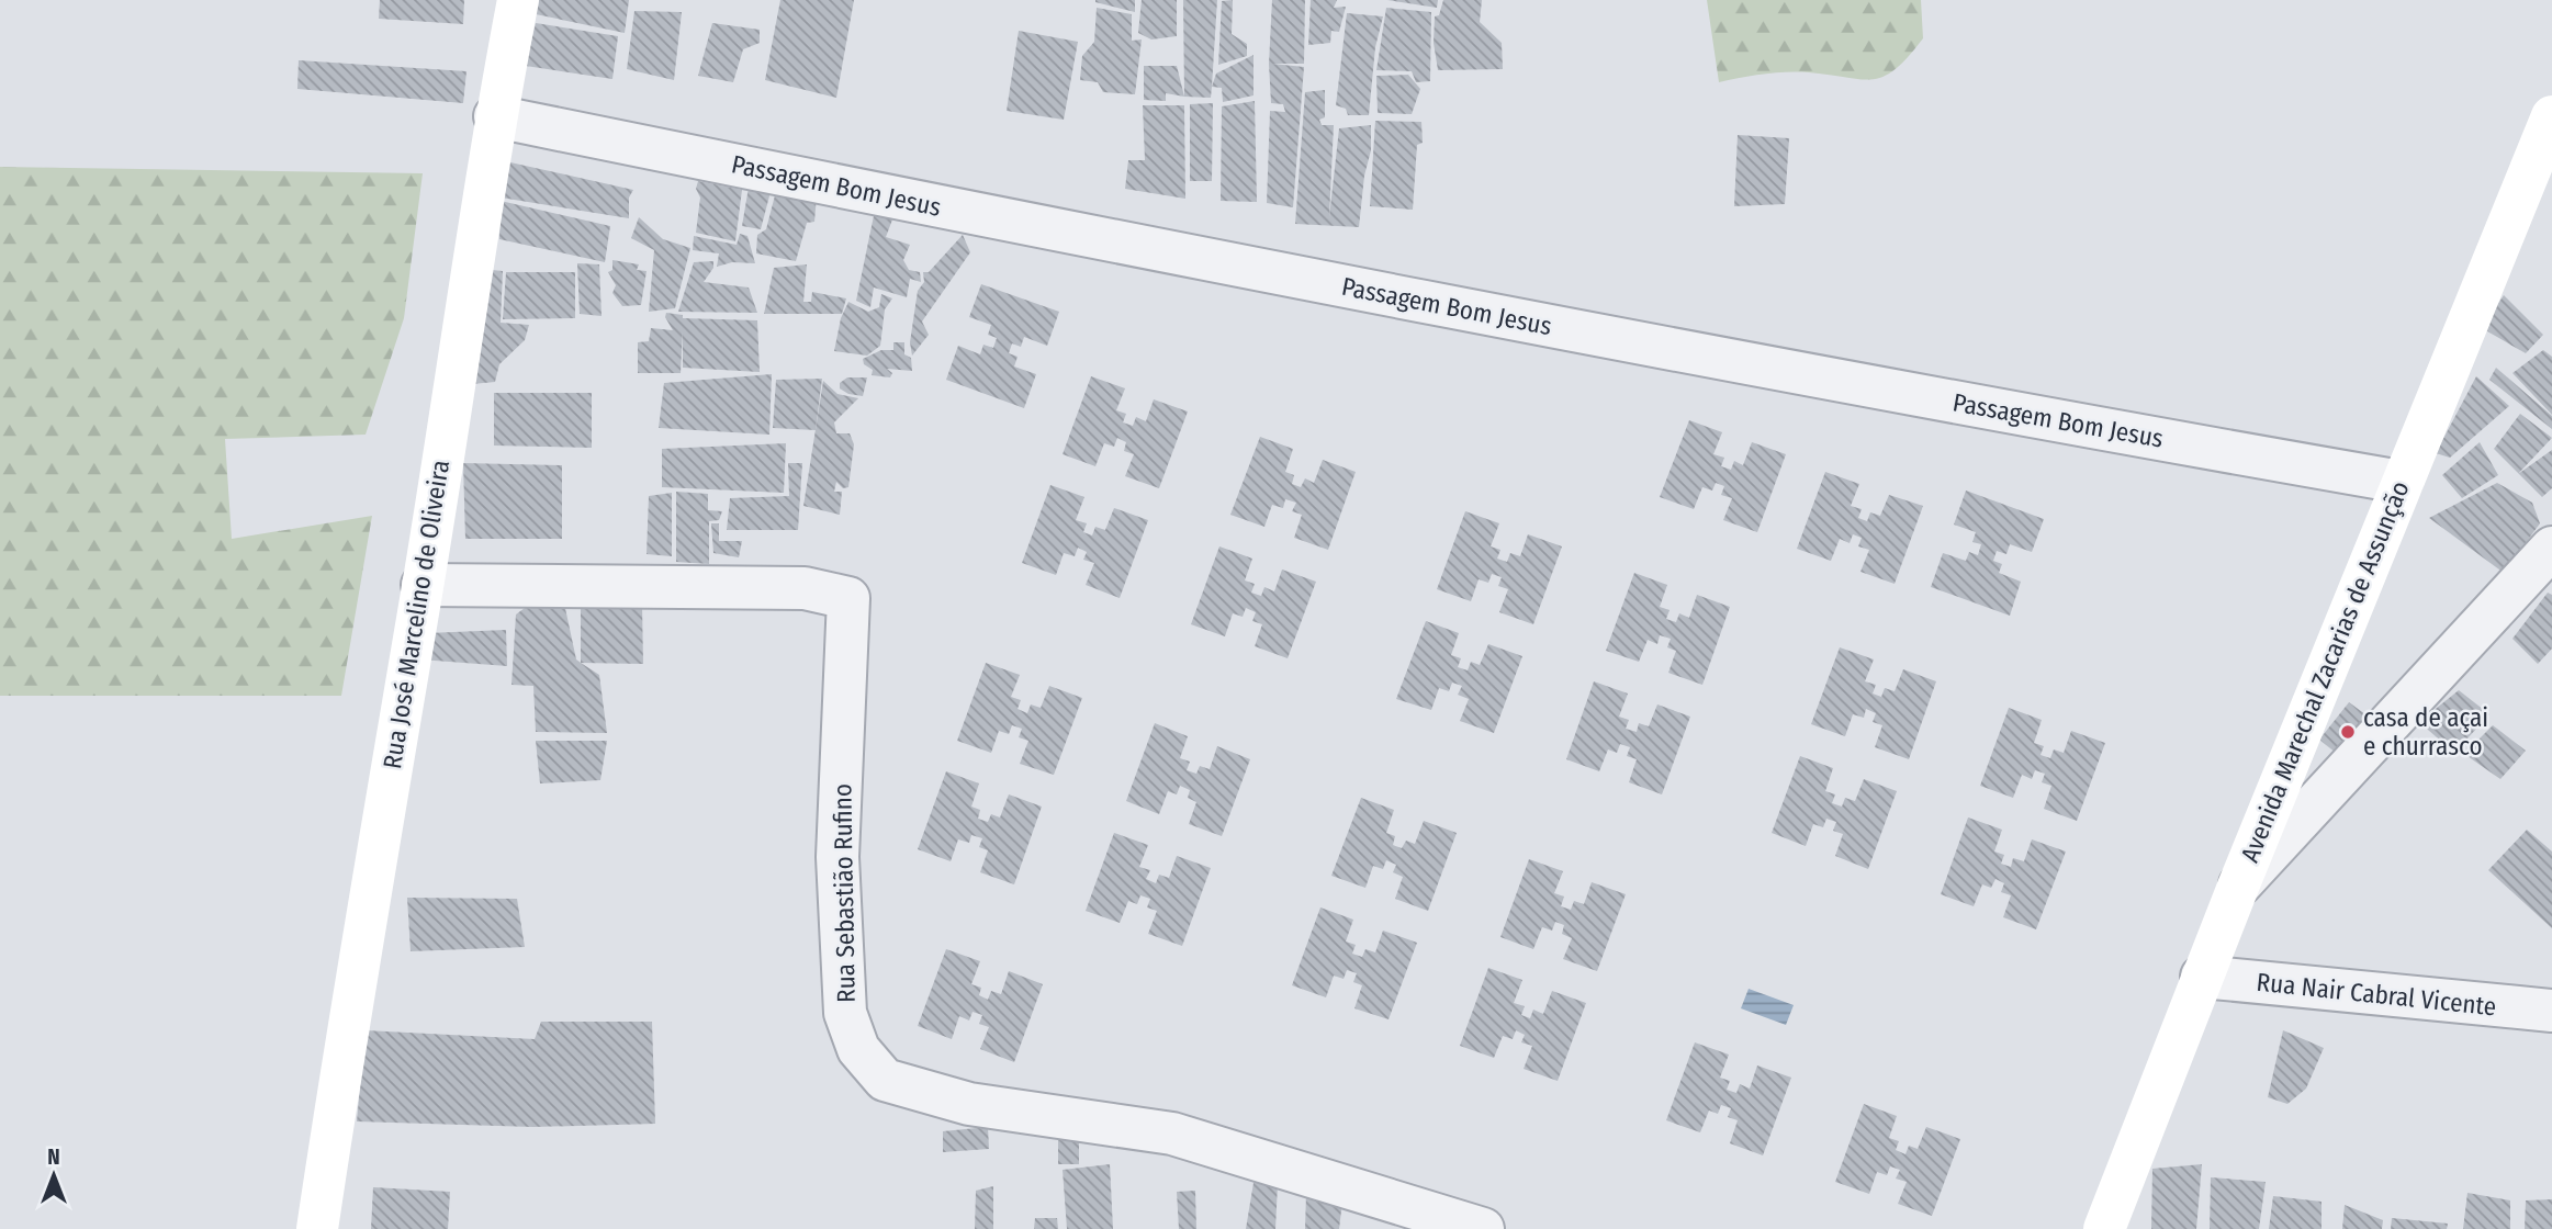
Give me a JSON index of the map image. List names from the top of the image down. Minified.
{"streets":{"street":["Passagem Bom Jesus","Rua José Marcelino de Oliveira","Avenida Marechal Zacarias de Assunção","Rua Sebastião Rufino","Rua Nair Cabral Vicente"]},"crossings":[["Passagem Bom Jesus","Rua José Marcelino de Oliveira"],["Passagem Bom Jesus","Avenida Marechal Zacarias de Assunção"],["Rua José Marcelino de Oliveira","Rua Sebastião Rufino"],["Avenida Marechal Zacarias de Assunção","Rua Nair Cabral Vicente"]],"places":["casa de açai e churrasco"],"north":"top"}
